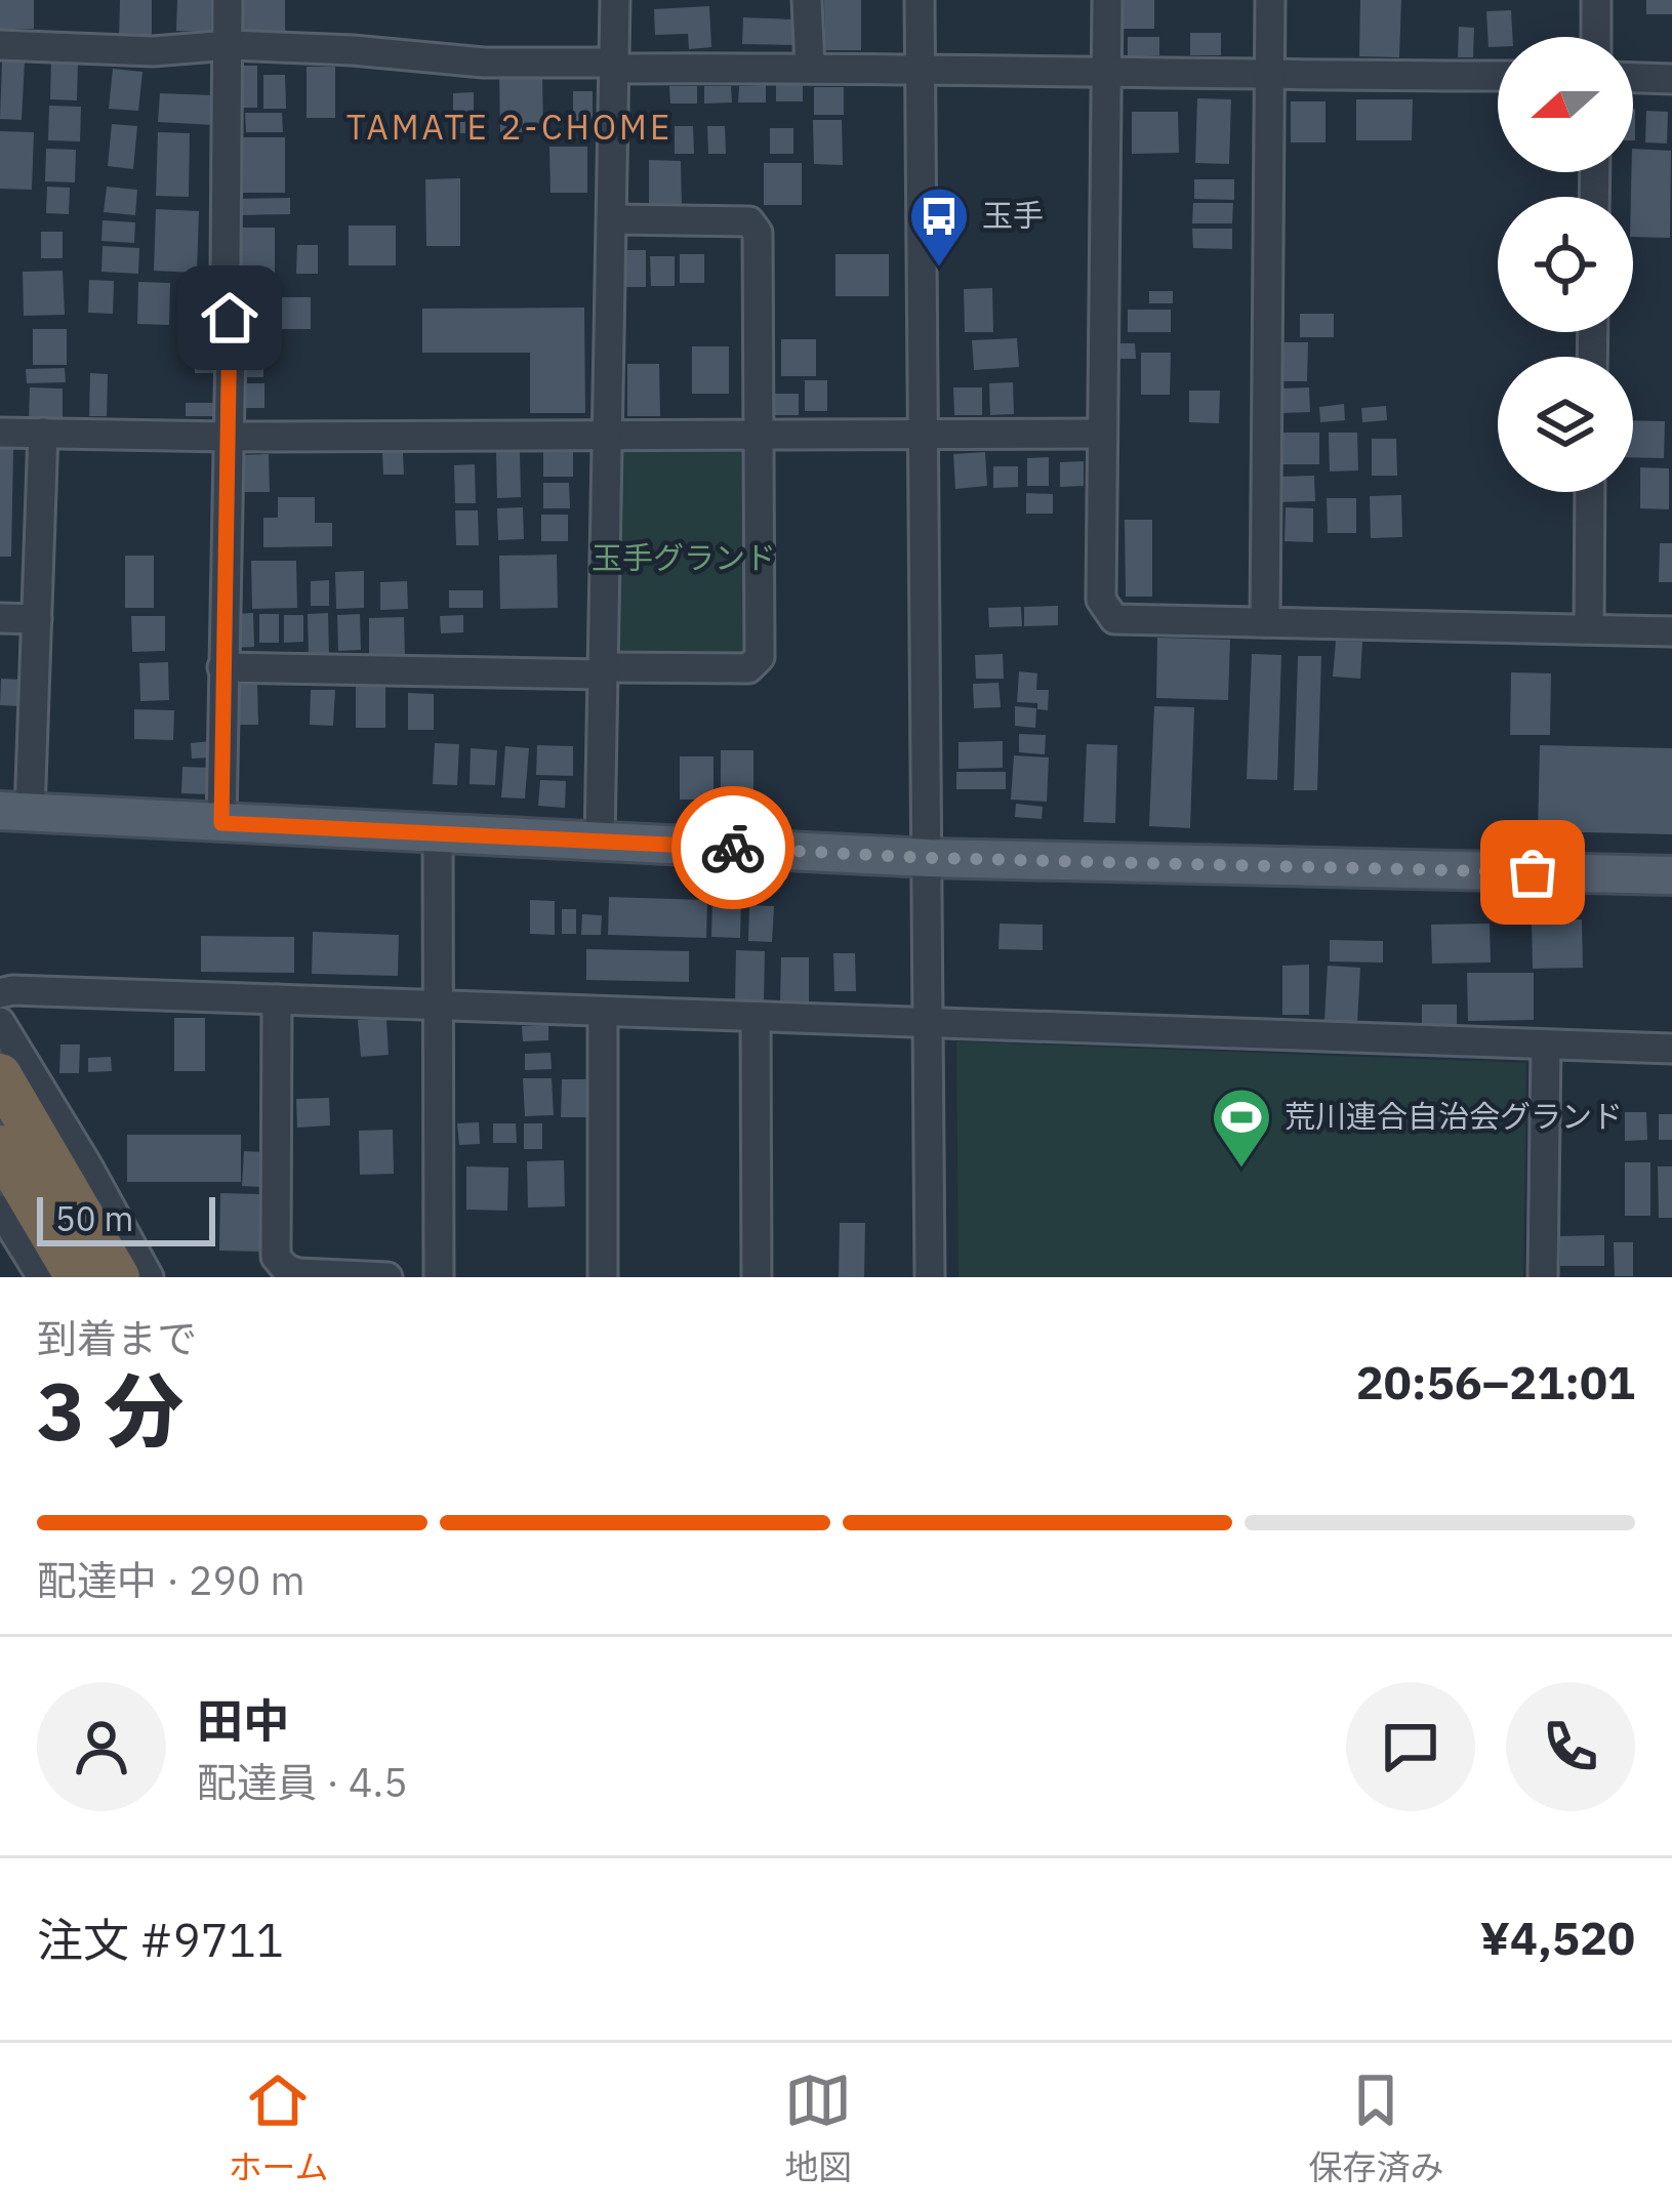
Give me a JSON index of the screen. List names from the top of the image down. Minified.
{"districts":["TAMATE 2-CHOME"],"parks":["玉手グランド"],"places":{"bus stop":["玉手"],"sports":["荒川連合自治会グランド"]},"scale_bar":"50 m","north":"left","page":{"scale":"50 m","heading":["3 分","到着まで","20:56–21:01"],"panel":["田中","配達員 · 4.5","注文 #9711","¥4,520"],"bar":"配達中 · 290 m","tabs":["ホーム","地図","保存済み"]}}
